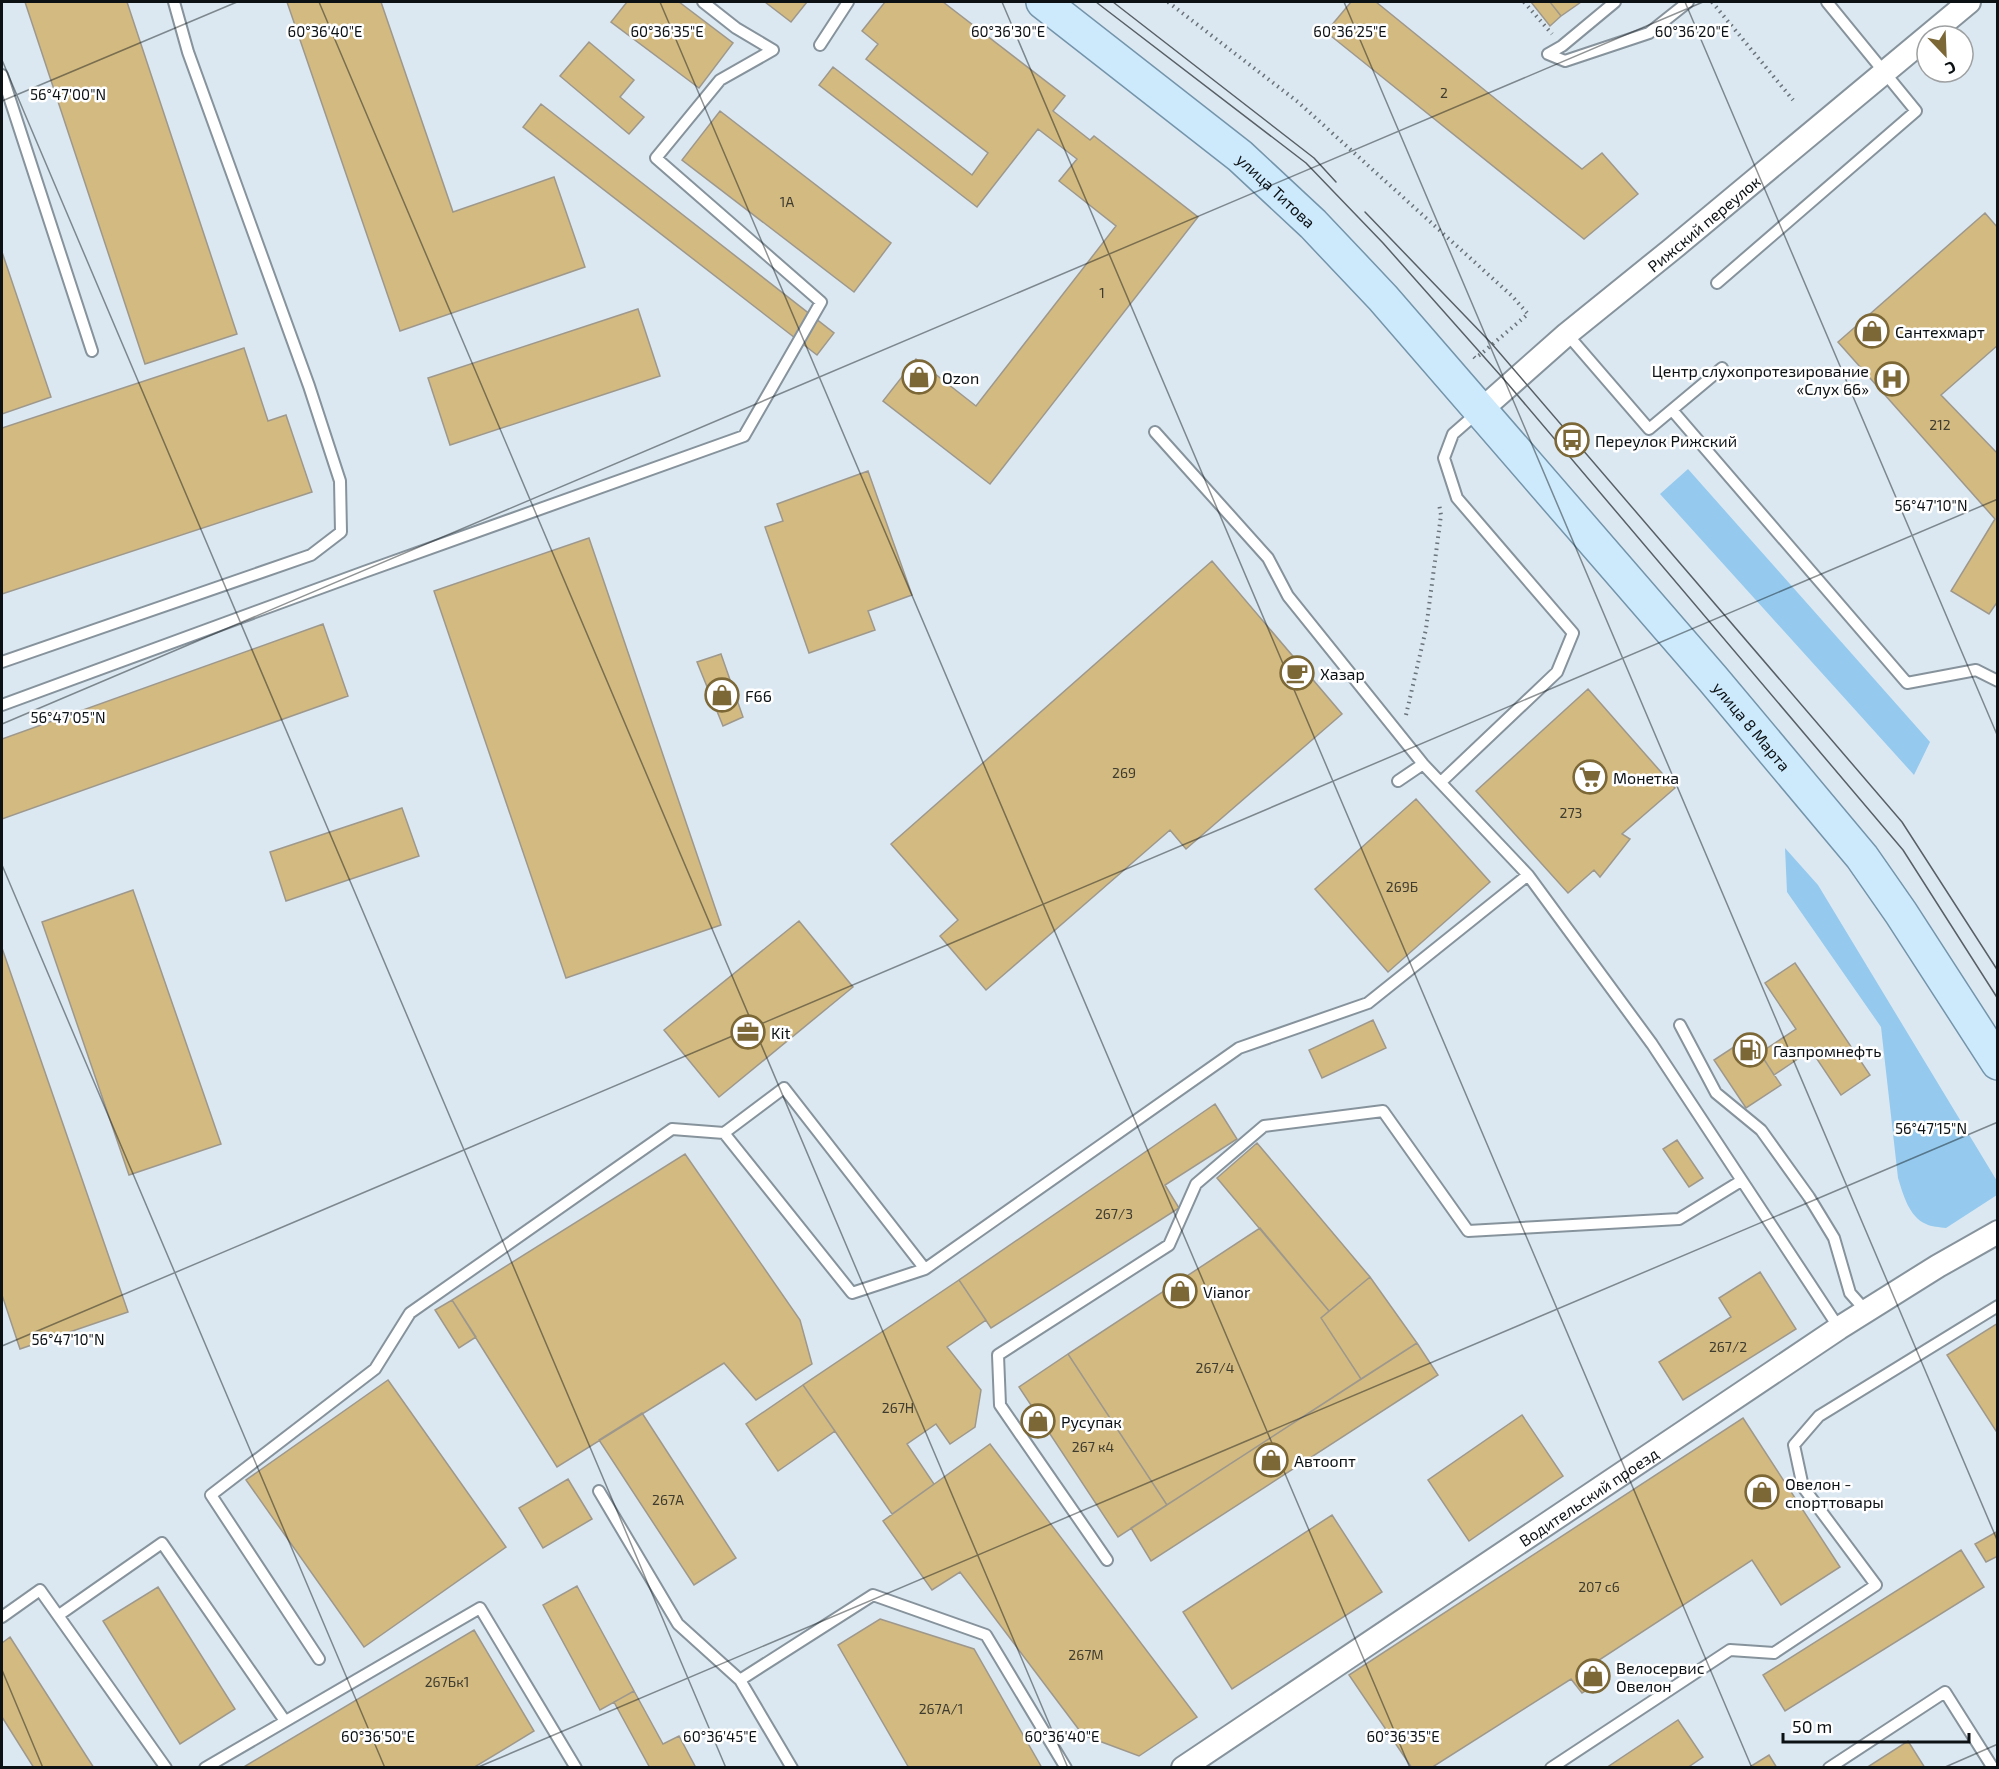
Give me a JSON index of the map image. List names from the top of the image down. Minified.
{"streets":{"main road":["улица Титова","улица 8 Марта"],"street":["Рижский переулок","Водительский проезд"]},"crossings":[["улица Титова","Рижский переулок"],["улица Титова","улица 8 Марта"],["Рижский переулок","улица 8 Марта"]],"places":{"shop":["Сантехмарт","Ozon","F66","Vianor","Русупак","Автоопт","Овелон - спорттовары","Велосервис Овелон"],"hospital":["Центр слухопротезирование «Слух 66»"],"bus stop":["Переулок Рижский"],"cafe":["Хазар"],"supermarket":["Монетка"],"office":["Kit"],"fuel station":["Газпромнефть"]},"house_numbers":["2","1А","1","212","269","273","269Б","267/3","267/2","267/4","267Н","267 к4","267А","207 с6","267М","267Бк1","267А/1"],"scale_bar":"50 m","north":"bottom right","coordinates":["60°36'40\"E","60°36'35\"E","60°36'30\"E","60°36'25\"E","60°36'20\"E","56°47'00\"N","56°47'10\"N","56°47'05\"N","56°47'15\"N","60°36'50\"E","60°36'45\"E"]}
